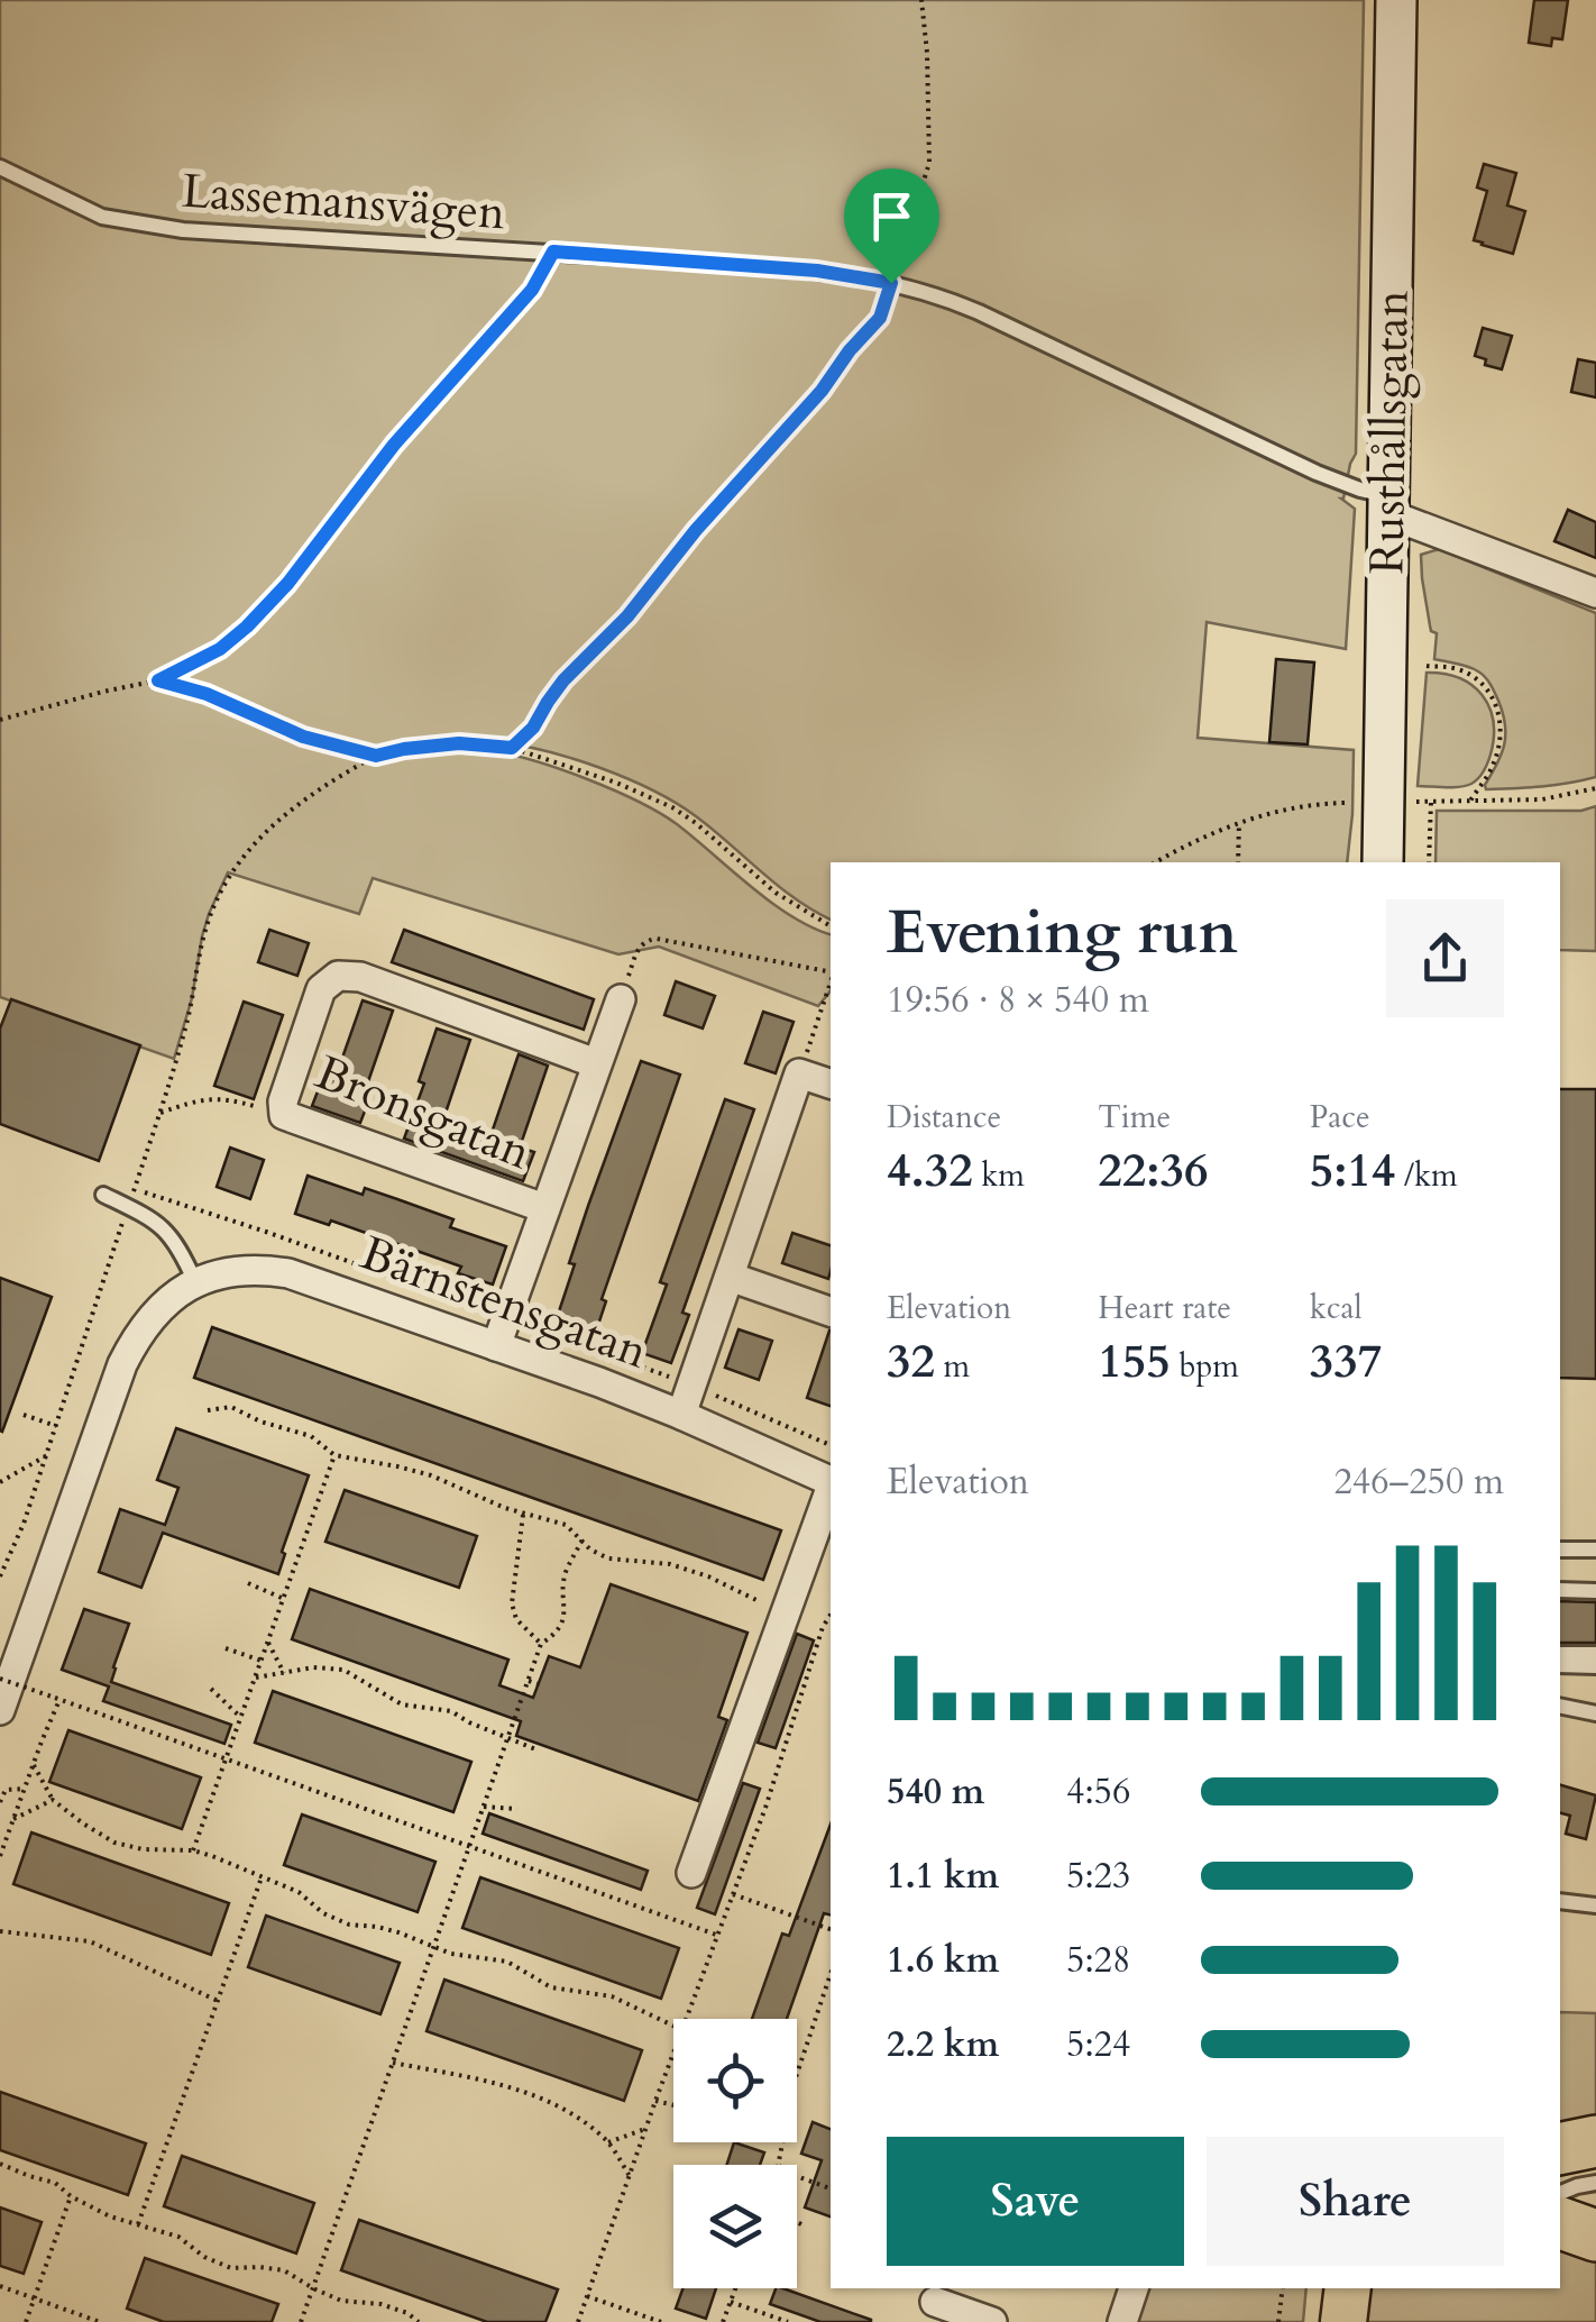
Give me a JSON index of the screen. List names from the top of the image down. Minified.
{"streets":{"main road":["Rusthållsgatan"],"street":["Bronsgatan","Bärnstensgatan"],"lane":["Lassemansvägen"]},"crossings":[["Lassemansvägen","Rusthållsgatan"],["Bronsgatan","Bärnstensgatan"]],"page":{"heading":["Evening run","19:56 · 8 × 540 m"],"stats":[["Distance","4.32 km"],["Time","22:36"],["Pace","5:14 /km"],["Elevation","32 m"],["Heart rate","155 bpm"],["kcal","337"]],"chart":["Elevation","246–250 m"],"list":[{"name":"540 m","note":"4:56"},{"name":"1.1 km","note":"5:23"},{"name":"1.6 km","note":"5:28"},{"name":"2.2 km","note":"5:24"}],"buttons":["Save","Share"]}}
